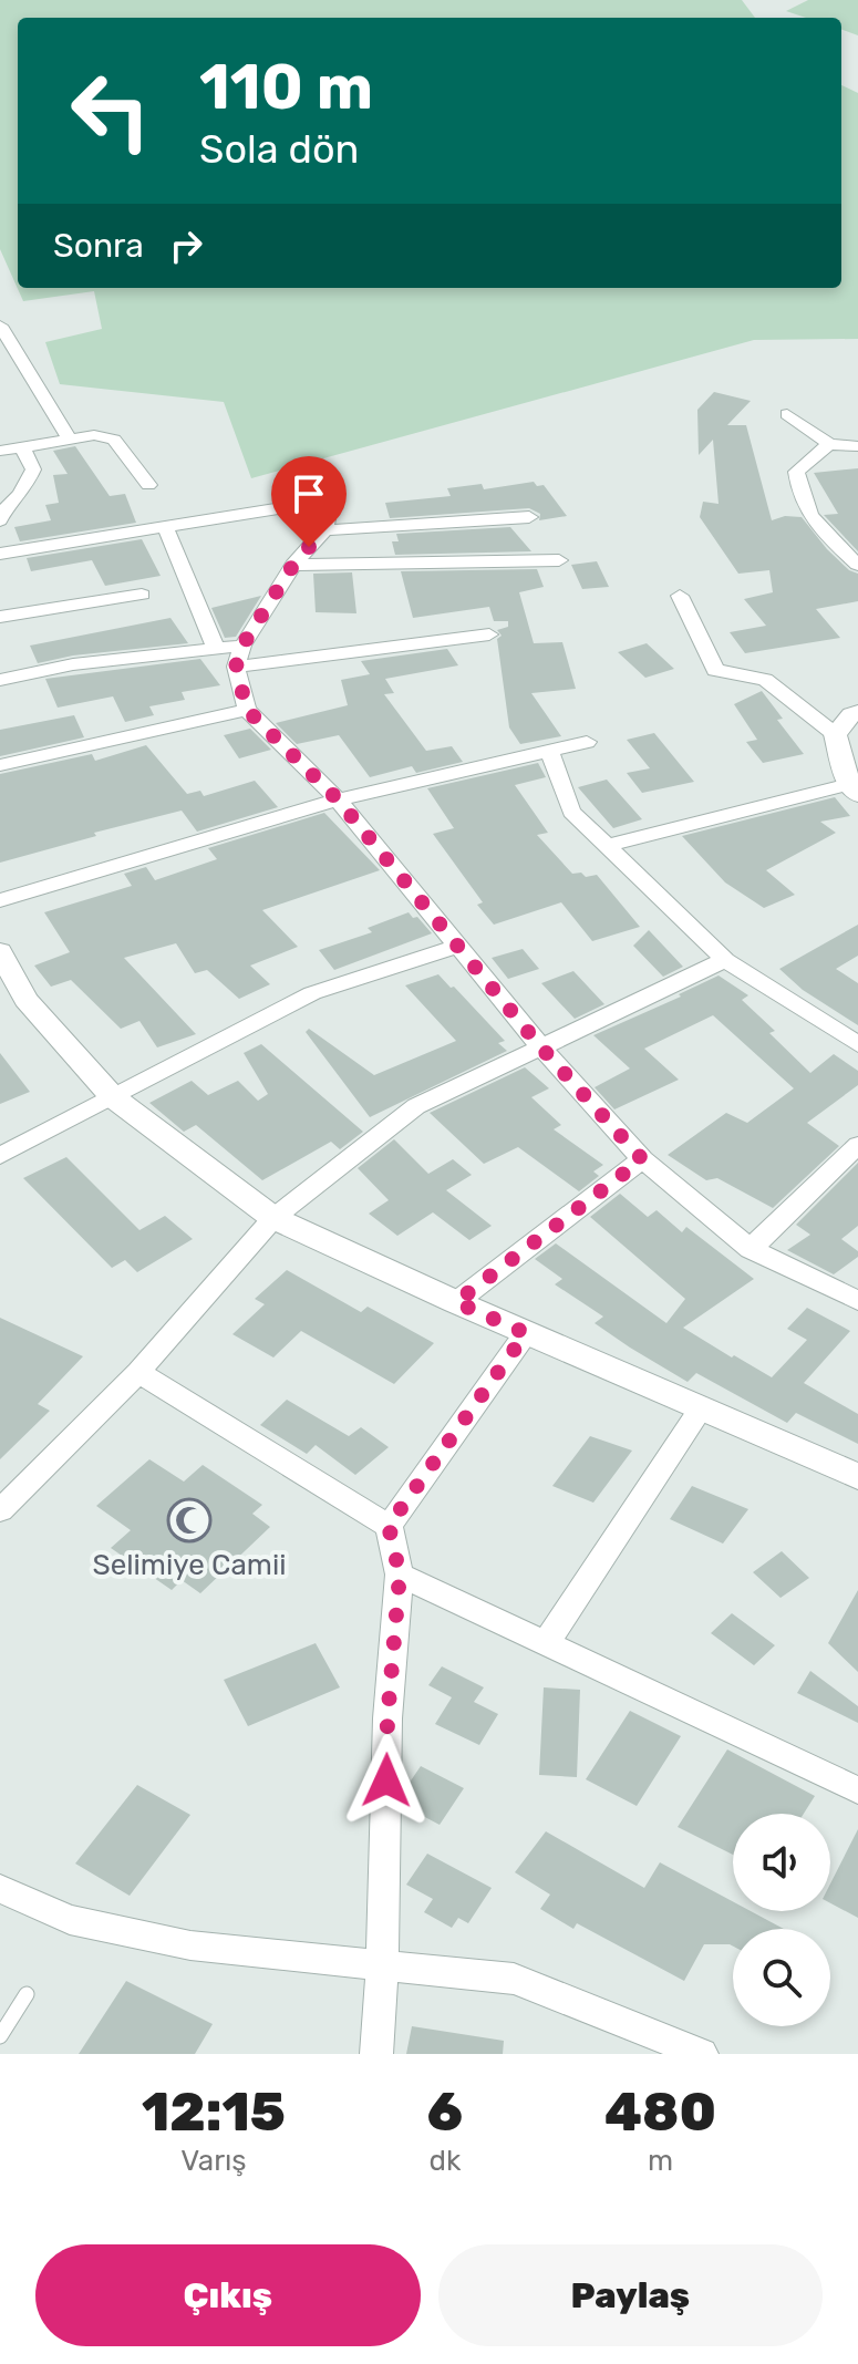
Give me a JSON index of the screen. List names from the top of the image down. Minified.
{"places":{"mosque":["Selimiye Camii"]},"page":{"turn":["110 m","Sola dön"],"then":"Sonra","eta":["12:15","Varış","6","dk","480","m"],"buttons":["Çıkış","Paylaş"]}}
